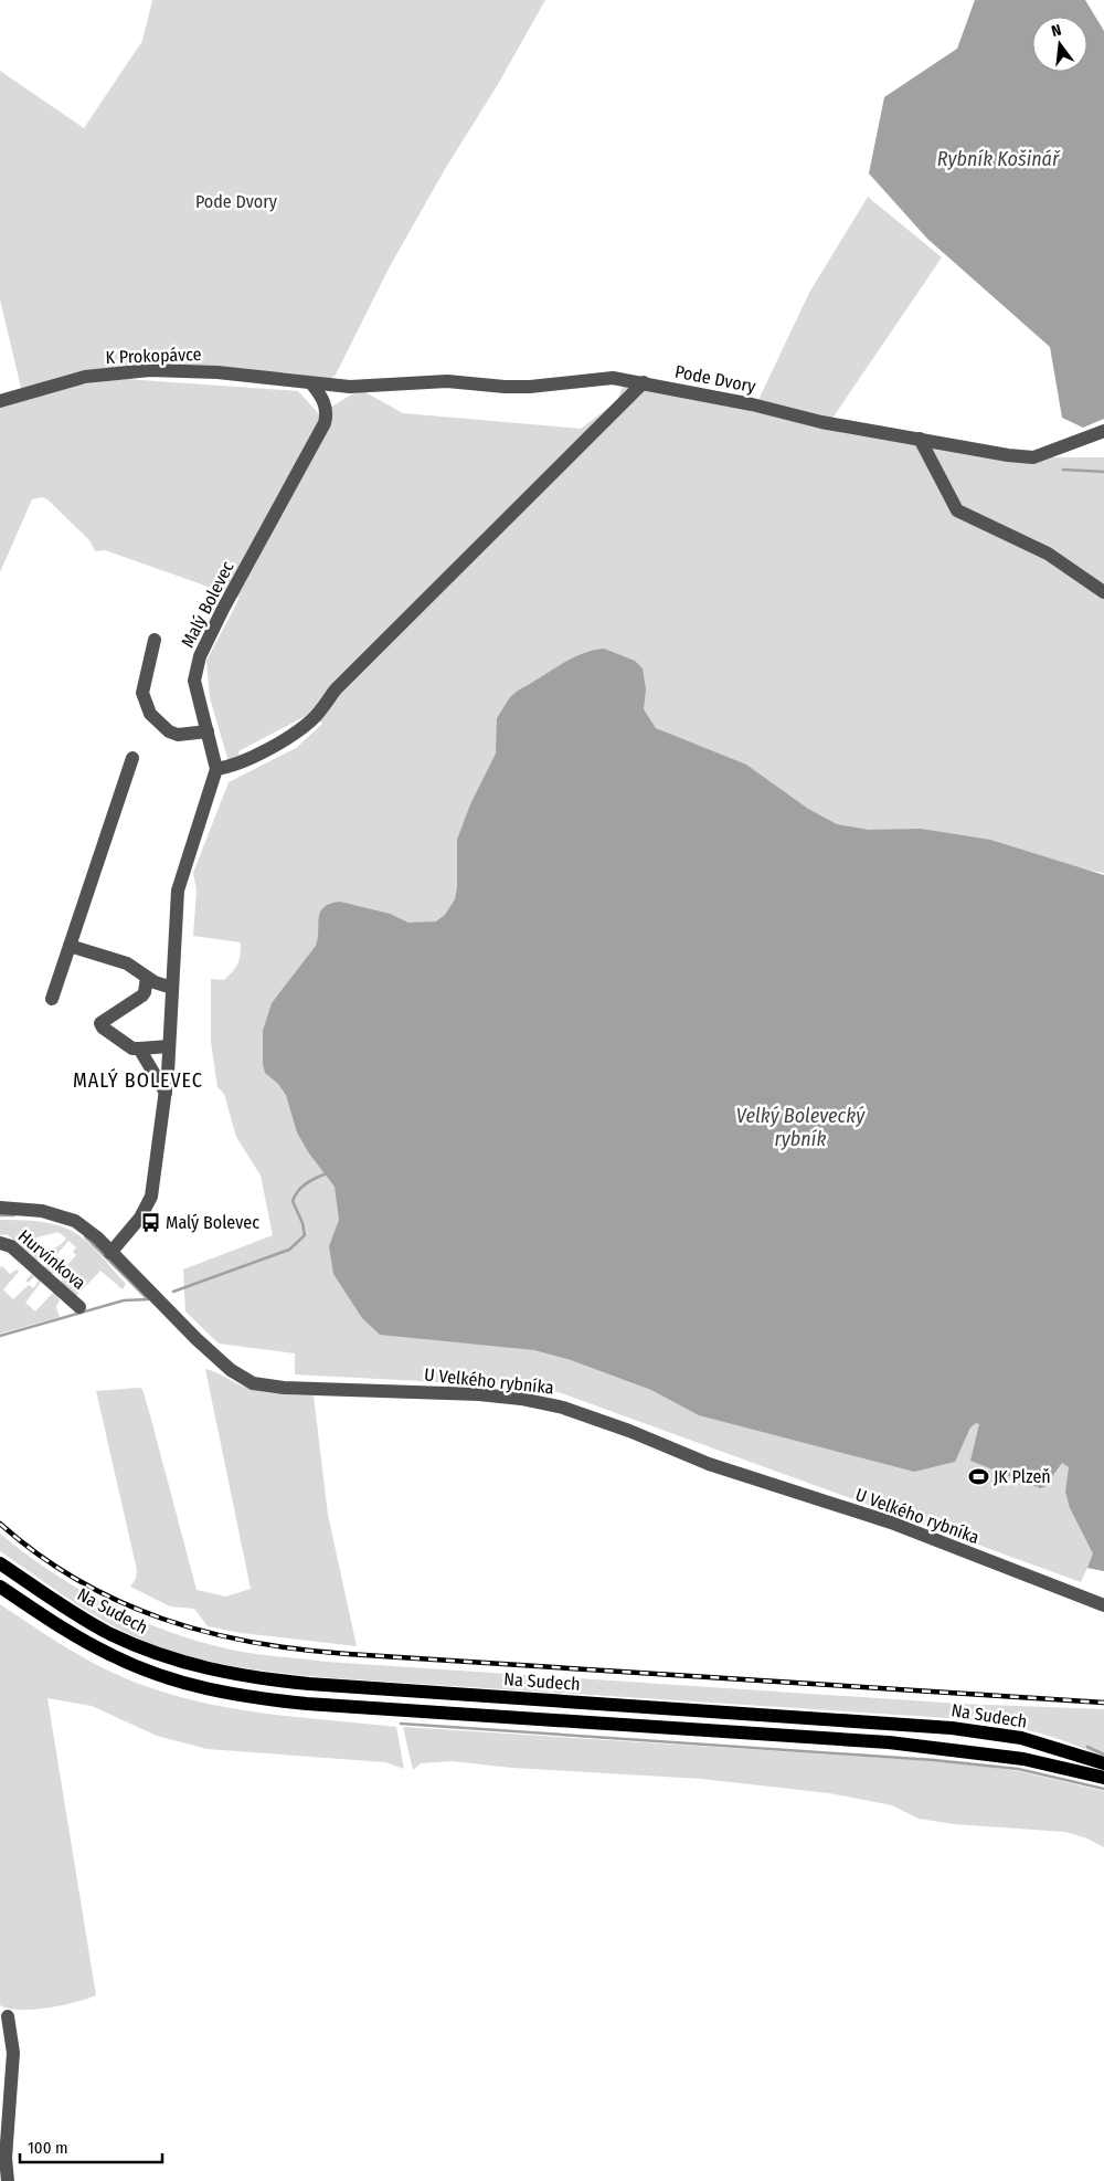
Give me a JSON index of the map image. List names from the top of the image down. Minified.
{"streets":{"main road":["Na Sudech"],"street":["K Prokopávce","Pode Dvory","Malý Bolevec","Hurvínkova","U Velkého rybníka"]},"crossings":[["K Prokopávce","Pode Dvory"],["K Prokopávce","Malý Bolevec"],["Pode Dvory","Malý Bolevec"]],"districts":["MALÝ BOLEVEC"],"water":["Rybník Košinář","Velký Bolevecký rybník"],"parks":["Pode Dvory"],"places":{"bus stop":["Malý Bolevec"],"sports":["JK Plzeň"]},"scale_bar":"100 m","north":"top"}
